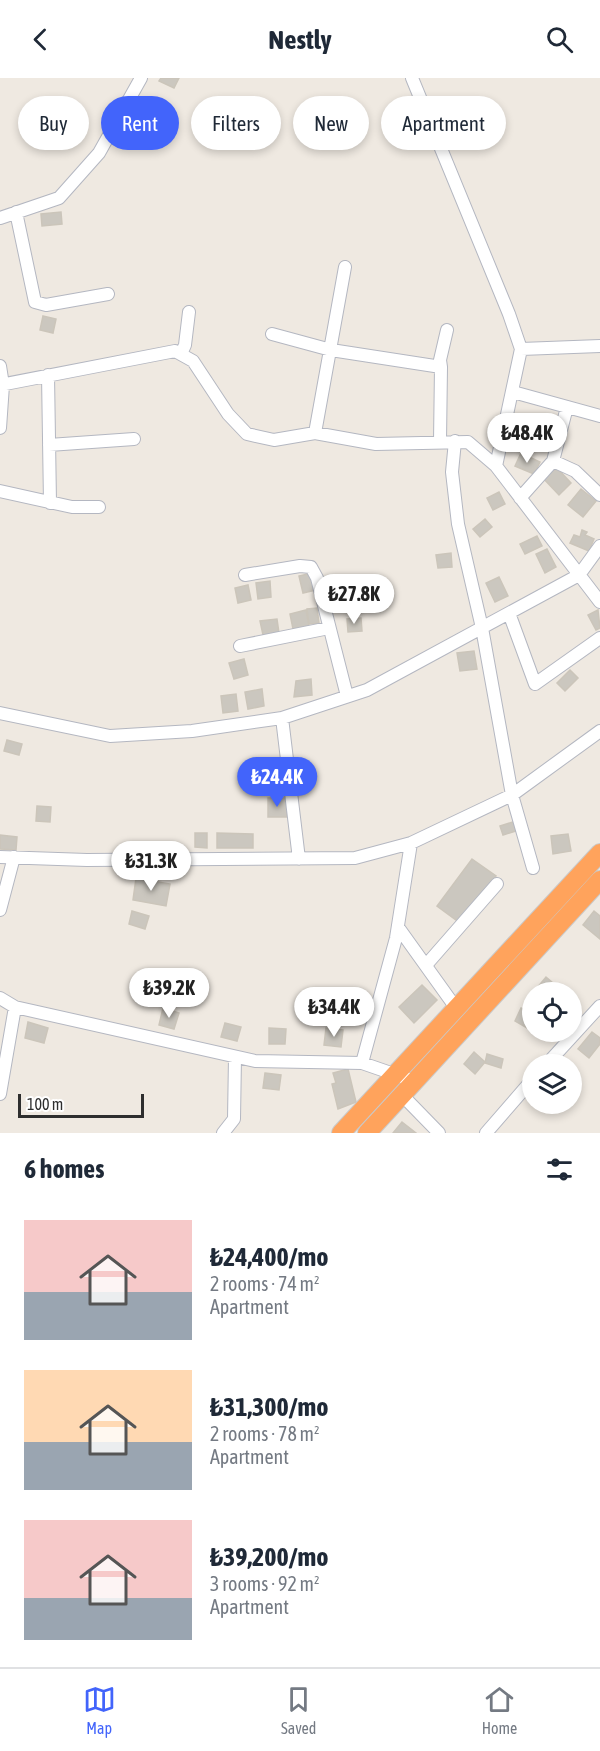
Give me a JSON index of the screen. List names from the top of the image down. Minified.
{"scale_bar":"100 m","page":{"header":"Nestly","chip":["Buy","Rent","Filters","New","Apartment"],"price":["₺48.4K","₺27.8K","₺24.4K","₺31.3K","₺39.2K","₺34.4K"],"scale":"100 m","heading":"6 homes","list":[{"name":"₺24,400/mo","note":"2 rooms · 74 m² · Apartment"},{"name":"₺31,300/mo","note":"2 rooms · 78 m² · Apartment"},{"name":"₺39,200/mo","note":"3 rooms · 92 m² · Apartment"}],"tabs":["Map","Saved","Home"]}}
